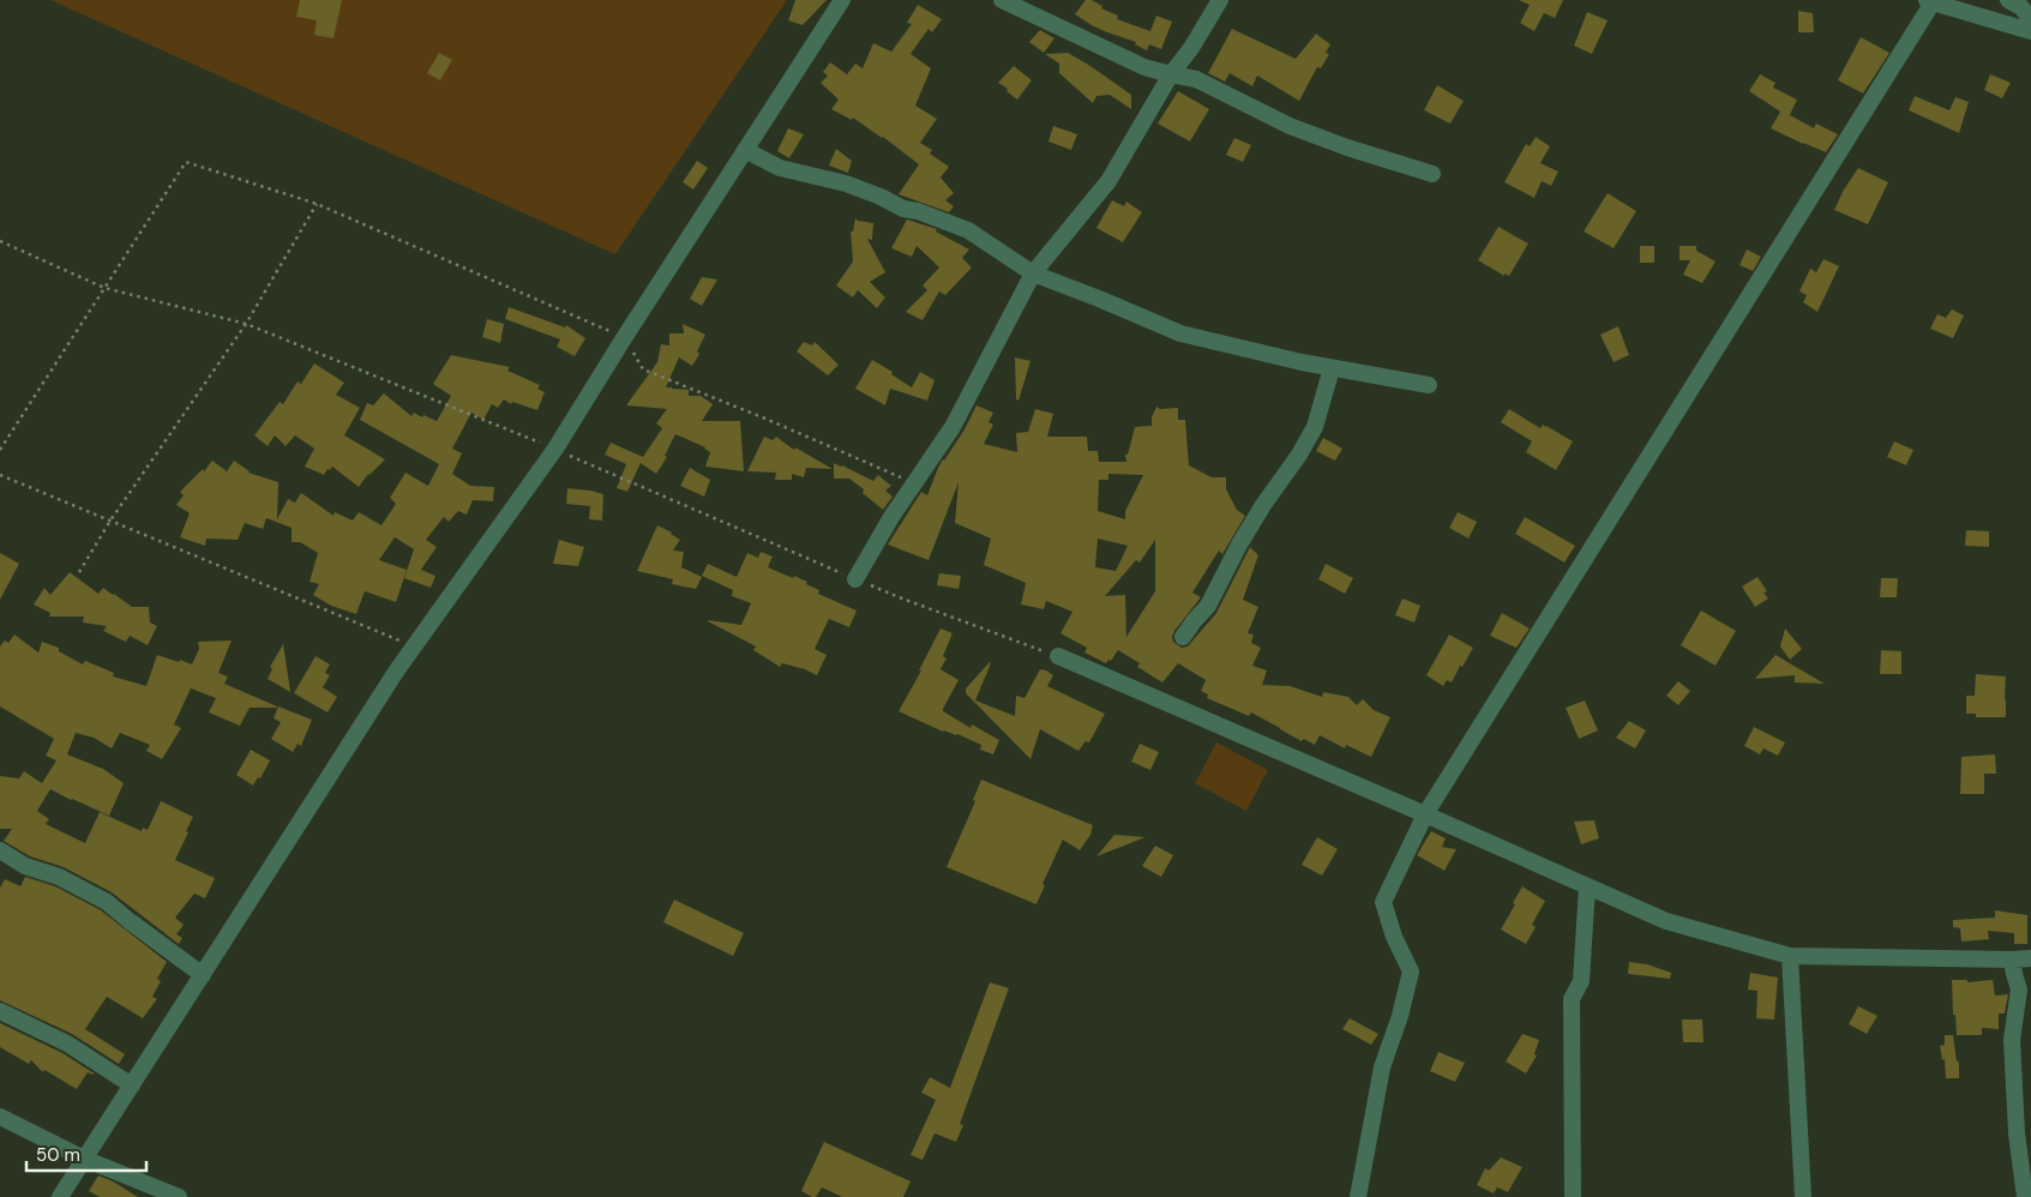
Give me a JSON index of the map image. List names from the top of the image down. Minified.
{"scale_bar":"50 m"}
